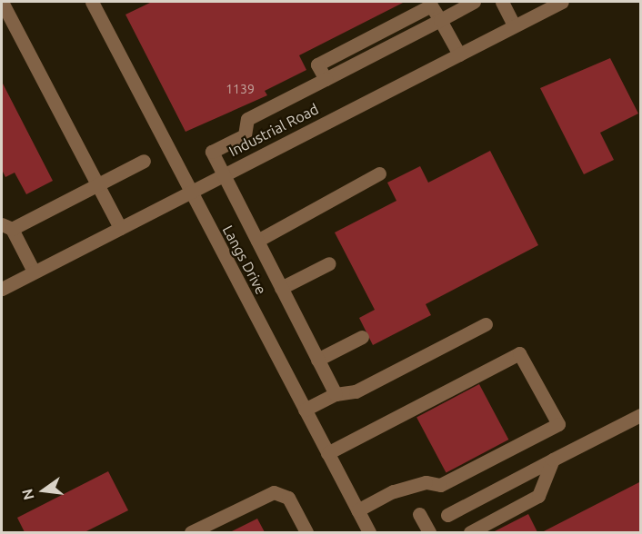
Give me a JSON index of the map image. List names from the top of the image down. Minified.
{"streets":{"street":["Industrial Road","Langs Drive"]},"crossings":[["Industrial Road","Langs Drive"]],"house_numbers":["1139"],"north":"left"}
